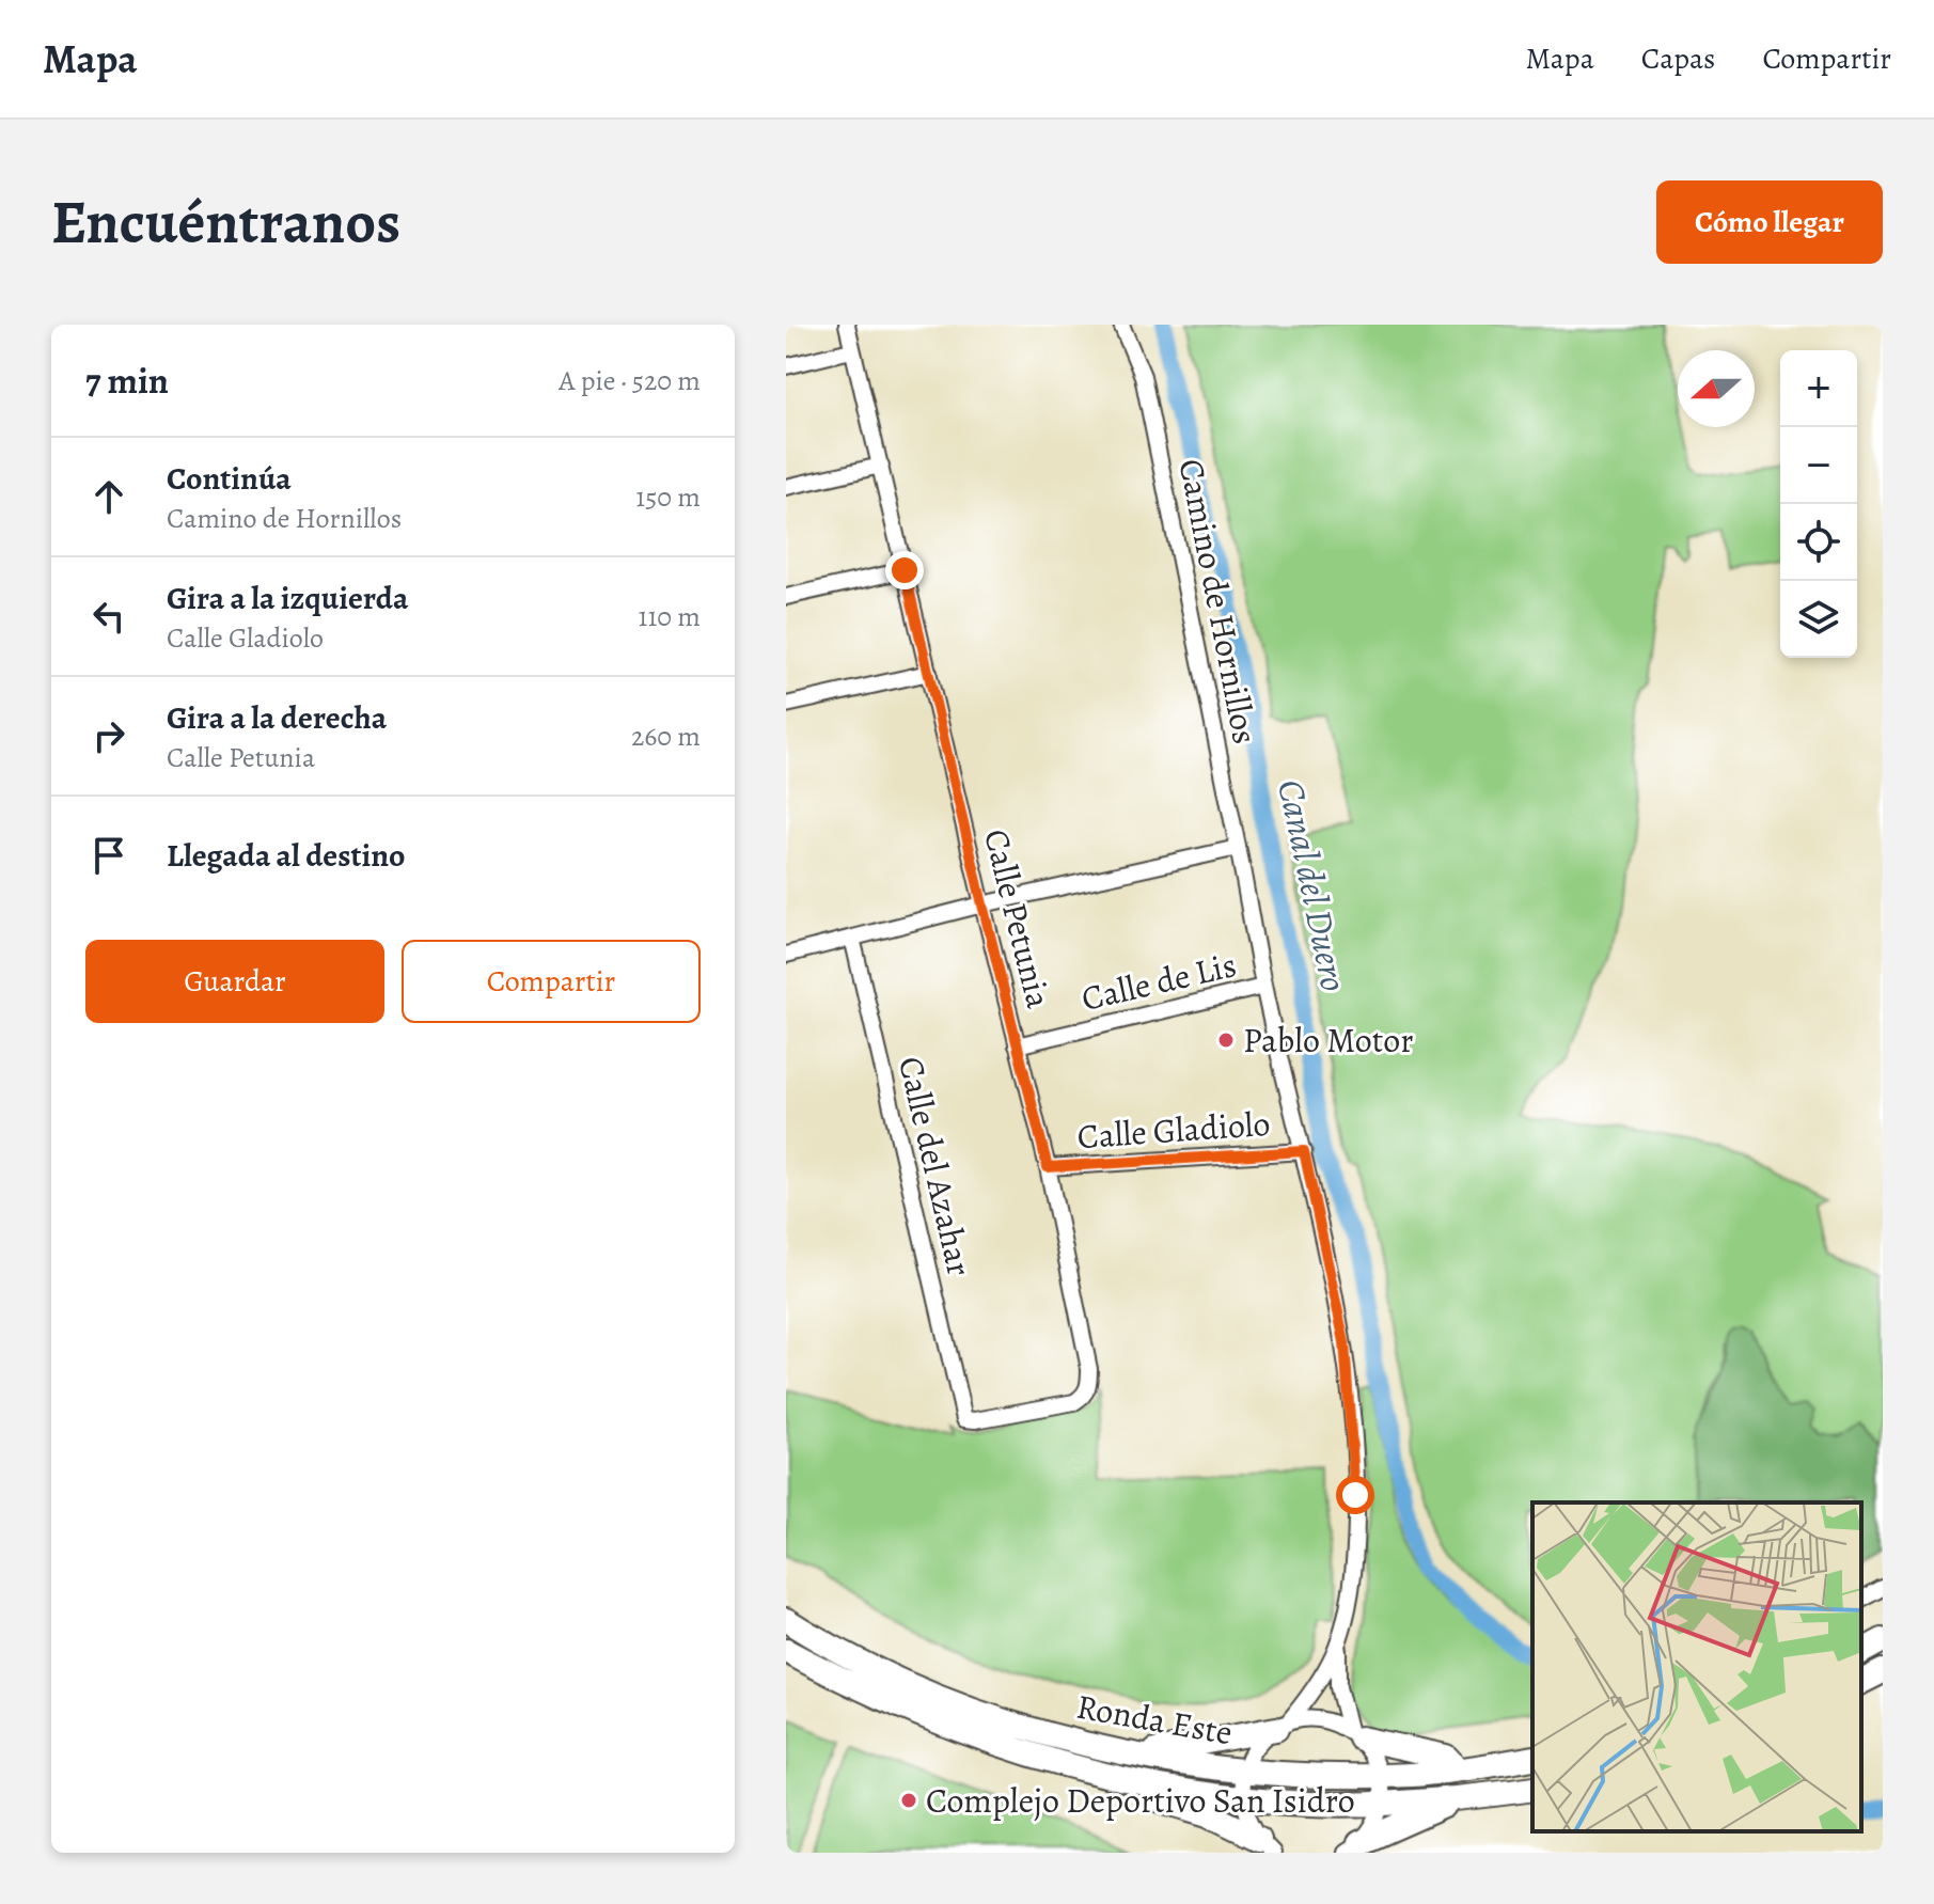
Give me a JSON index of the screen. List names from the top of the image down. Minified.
{"streets":{"highway":["Ronda Este"],"street":["Camino de Hornillos","Calle Petunia","Calle de Lis","Calle Gladiolo","Calle del Azahar"]},"crossings":[["Camino de Hornillos","Calle de Lis"],["Camino de Hornillos","Calle Gladiolo"],["Camino de Hornillos","Ronda Este"],["Calle Petunia","Calle de Lis"],["Calle Petunia","Calle Gladiolo"],["Calle Petunia","Calle del Azahar"]],"water":["Canal del Duero"],"places":["Pablo Motor","Complejo Deportivo San Isidro"],"north":"left","page":{"header":"Mapa","nav":["Mapa","Capas","Compartir"],"buttons":["Cómo llegar",["Guardar","Compartir"]],"title":"Encuéntranos","heading":["7 min","A pie · 520 m"],"map_buttons":["+","−"],"list":[["Continúa","Camino de Hornillos","150 m"],["Gira a la izquierda","Calle Gladiolo","110 m"],["Gira a la derecha","Calle Petunia","260 m"],"Llegada al destino"]}}
